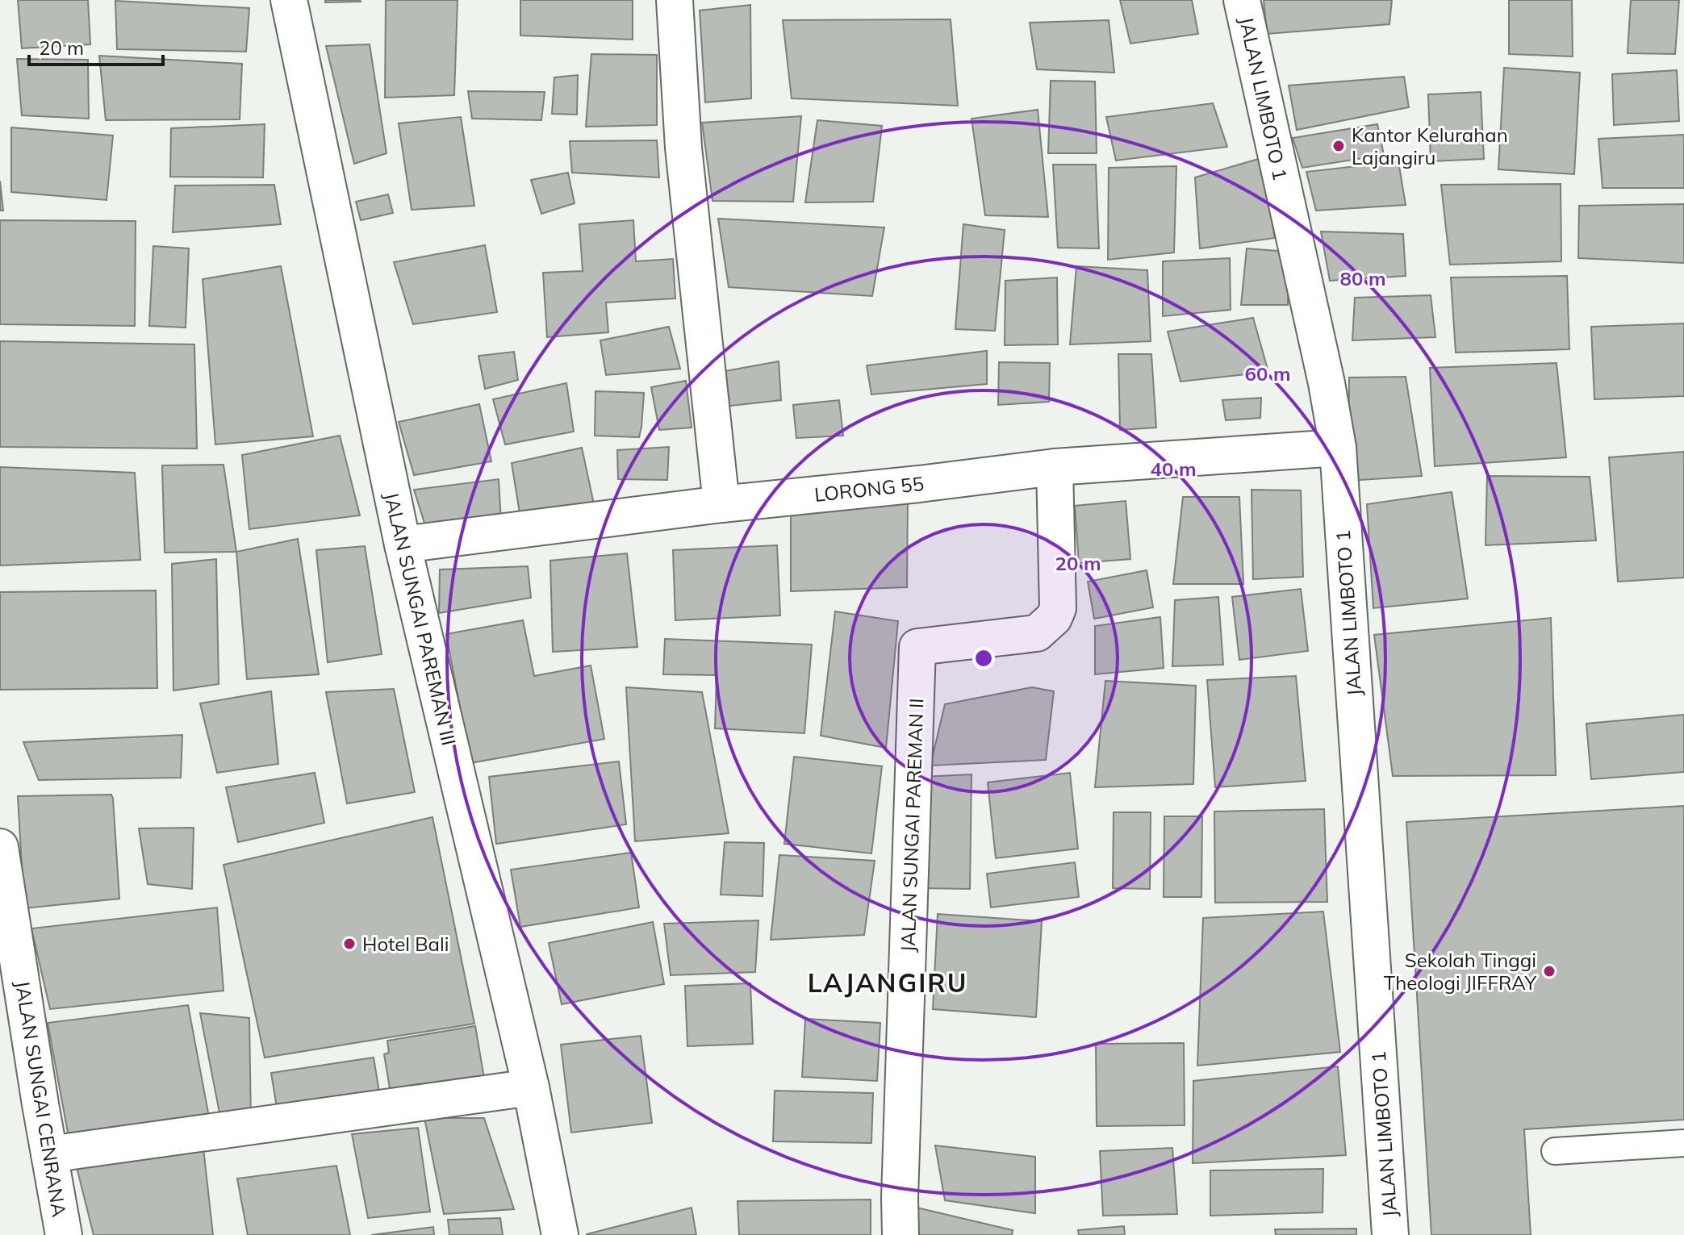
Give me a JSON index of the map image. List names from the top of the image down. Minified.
{"streets":{"street":["JALAN LIMBOTO 1","LORONG 55","JALAN SUNGAI PAREMAN III","JALAN SUNGAI PAREMAN II","JALAN SUNGAI CENRANA"]},"crossings":[["JALAN LIMBOTO 1","LORONG 55"],["LORONG 55","JALAN SUNGAI PAREMAN III"],["LORONG 55","JALAN SUNGAI PAREMAN II"]],"districts":["LAJANGIRU"],"places":["Kantor Kelurahan Lajangiru","Hotel Bali","Sekolah Tinggi Theologi JIFFRAY"],"scale_bar":"20 m","rings":["80 m","60 m","40 m","20 m"]}
